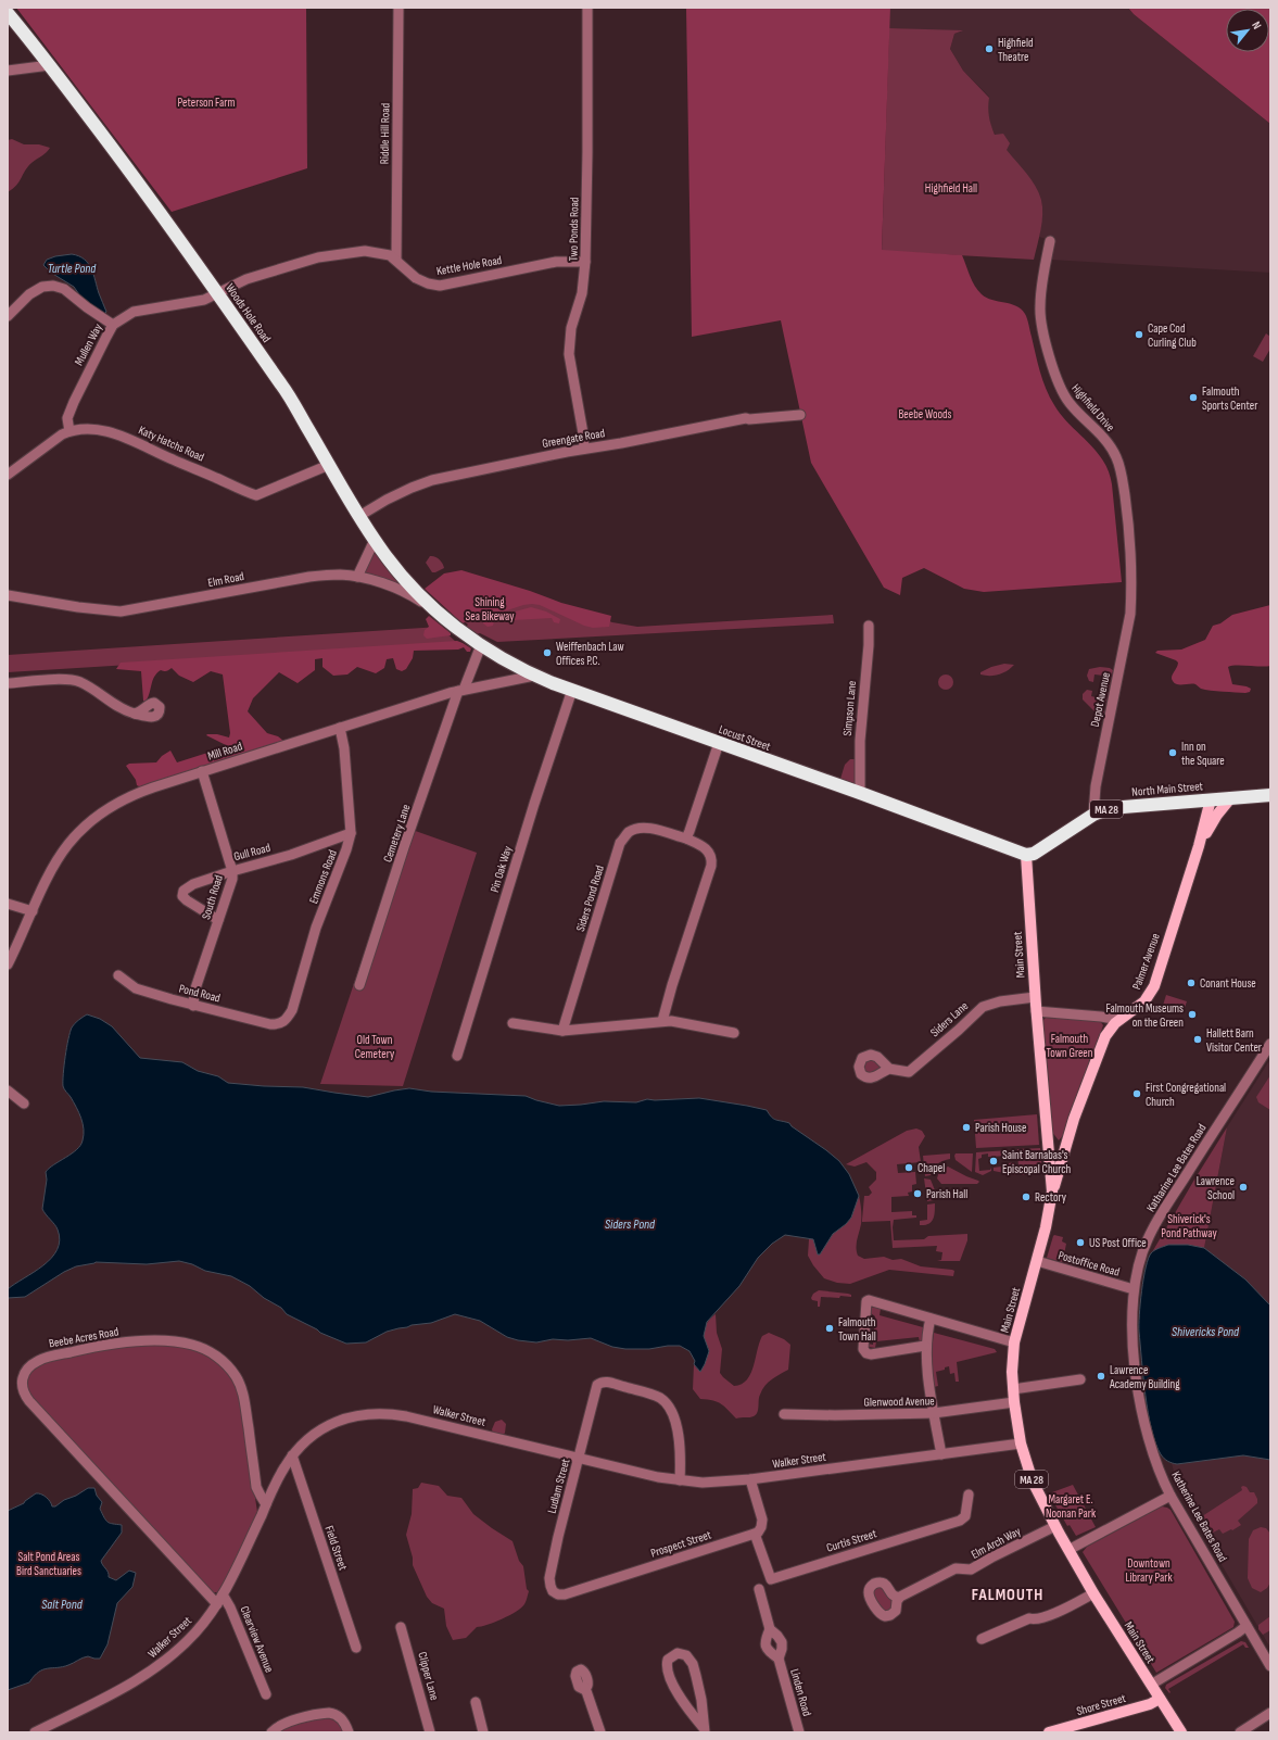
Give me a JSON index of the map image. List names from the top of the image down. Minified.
{"streets":{"highway":["Woods Hole Road","Locust Street","North Main Street","MA 28"],"main road":["Main Street","Palmer Avenue","Shore Street"],"street":["Riddle Hill Road","Two Ponds Road","Kettle Hole Road","Mullen Way","Highfield Drive","Greengate Road","Katy Hatchs Road","Elm Road","Depot Avenue","Simpson Lane","Mill Road","Cemetery Lane","Gull Road","Pin Oak Way","Emmons Road","South Road","Siders Pond Road","Pond Road","Siders Lane","Katharine Lee Bates Road","Postoffice Road","Beebe Acres Road","Glenwood Avenue","Walker Street","Ludlam Street","Katherine Lee Bates Road","Curtis Street","Elm Arch Way","Prospect Street","Field Street","Clearview Avenue","Clipper Lane","Linden Road"]},"crossings":[["Riddle Hill Road","Kettle Hole Road"],["Two Ponds Road","Kettle Hole Road"],["Two Ponds Road","Greengate Road"],["Kettle Hole Road","Woods Hole Road"],["Kettle Hole Road","Mullen Way"],["Woods Hole Road","Mullen Way"],["Woods Hole Road","Greengate Road"],["Woods Hole Road","Katy Hatchs Road"],["Woods Hole Road","Elm Road"],["Woods Hole Road","Locust Street"],["Mullen Way","Katy Hatchs Road"],["Highfield Drive","Depot Avenue"],["Depot Avenue","North Main Street"],["Simpson Lane","Locust Street"],["Locust Street","Mill Road"],["Locust Street","North Main Street"],["Locust Street","Cemetery Lane"],["Locust Street","Pin Oak Way"],["Locust Street","Main Street"],["Mill Road","Cemetery Lane"],["Mill Road","Emmons Road"],["Mill Road","South Road"],["North Main Street","Main Street"],["North Main Street","Palmer Avenue"],["Gull Road","Emmons Road"],["Gull Road","South Road"],["Emmons Road","Pond Road"],["South Road","Pond Road"],["Main Street","Palmer Avenue"],["Main Street","Siders Lane"],["Main Street","Postoffice Road"],["Main Street","Glenwood Avenue"],["Main Street","Walker Street"],["Main Street","Elm Arch Way"],["Main Street","Shore Street"],["Katharine Lee Bates Road","Postoffice Road"],["Katharine Lee Bates Road","Katherine Lee Bates Road"],["Postoffice Road","Katherine Lee Bates Road"],["Beebe Acres Road","Walker Street"],["Walker Street","Ludlam Street"],["Walker Street","Field Street"],["Walker Street","Clearview Avenue"],["Ludlam Street","Prospect Street"],["Curtis Street","Prospect Street"]],"districts":["FALMOUTH"],"water":["Turtle Pond","Siders Pond","Shivericks Pond","Salt Pond"],"parks":["Peterson Farm","Highfield Hall","Beebe Woods","Shining Sea Bikeway","Falmouth Town Green","Old Town Cemetery","Shiverick's Pond Pathway","Margaret E. Noonan Park","Salt Pond Areas Bird Sanctuaries","Downtown Library Park"],"places":["Highfield Theatre","Cape Cod Curling Club","Falmouth Sports Center","Weiffenbach Law Offices P.C.","Inn on the Square","Conant House","Falmouth Museums on the Green","Hallett Barn Visitor Center","First Congregational Church","Parish House","Saint Barnabas's Episcopal Church","Chapel","Lawrence School","Parish Hall","Rectory","US Post Office","Falmouth Town Hall","Lawrence Academy Building"],"north":"top right"}
